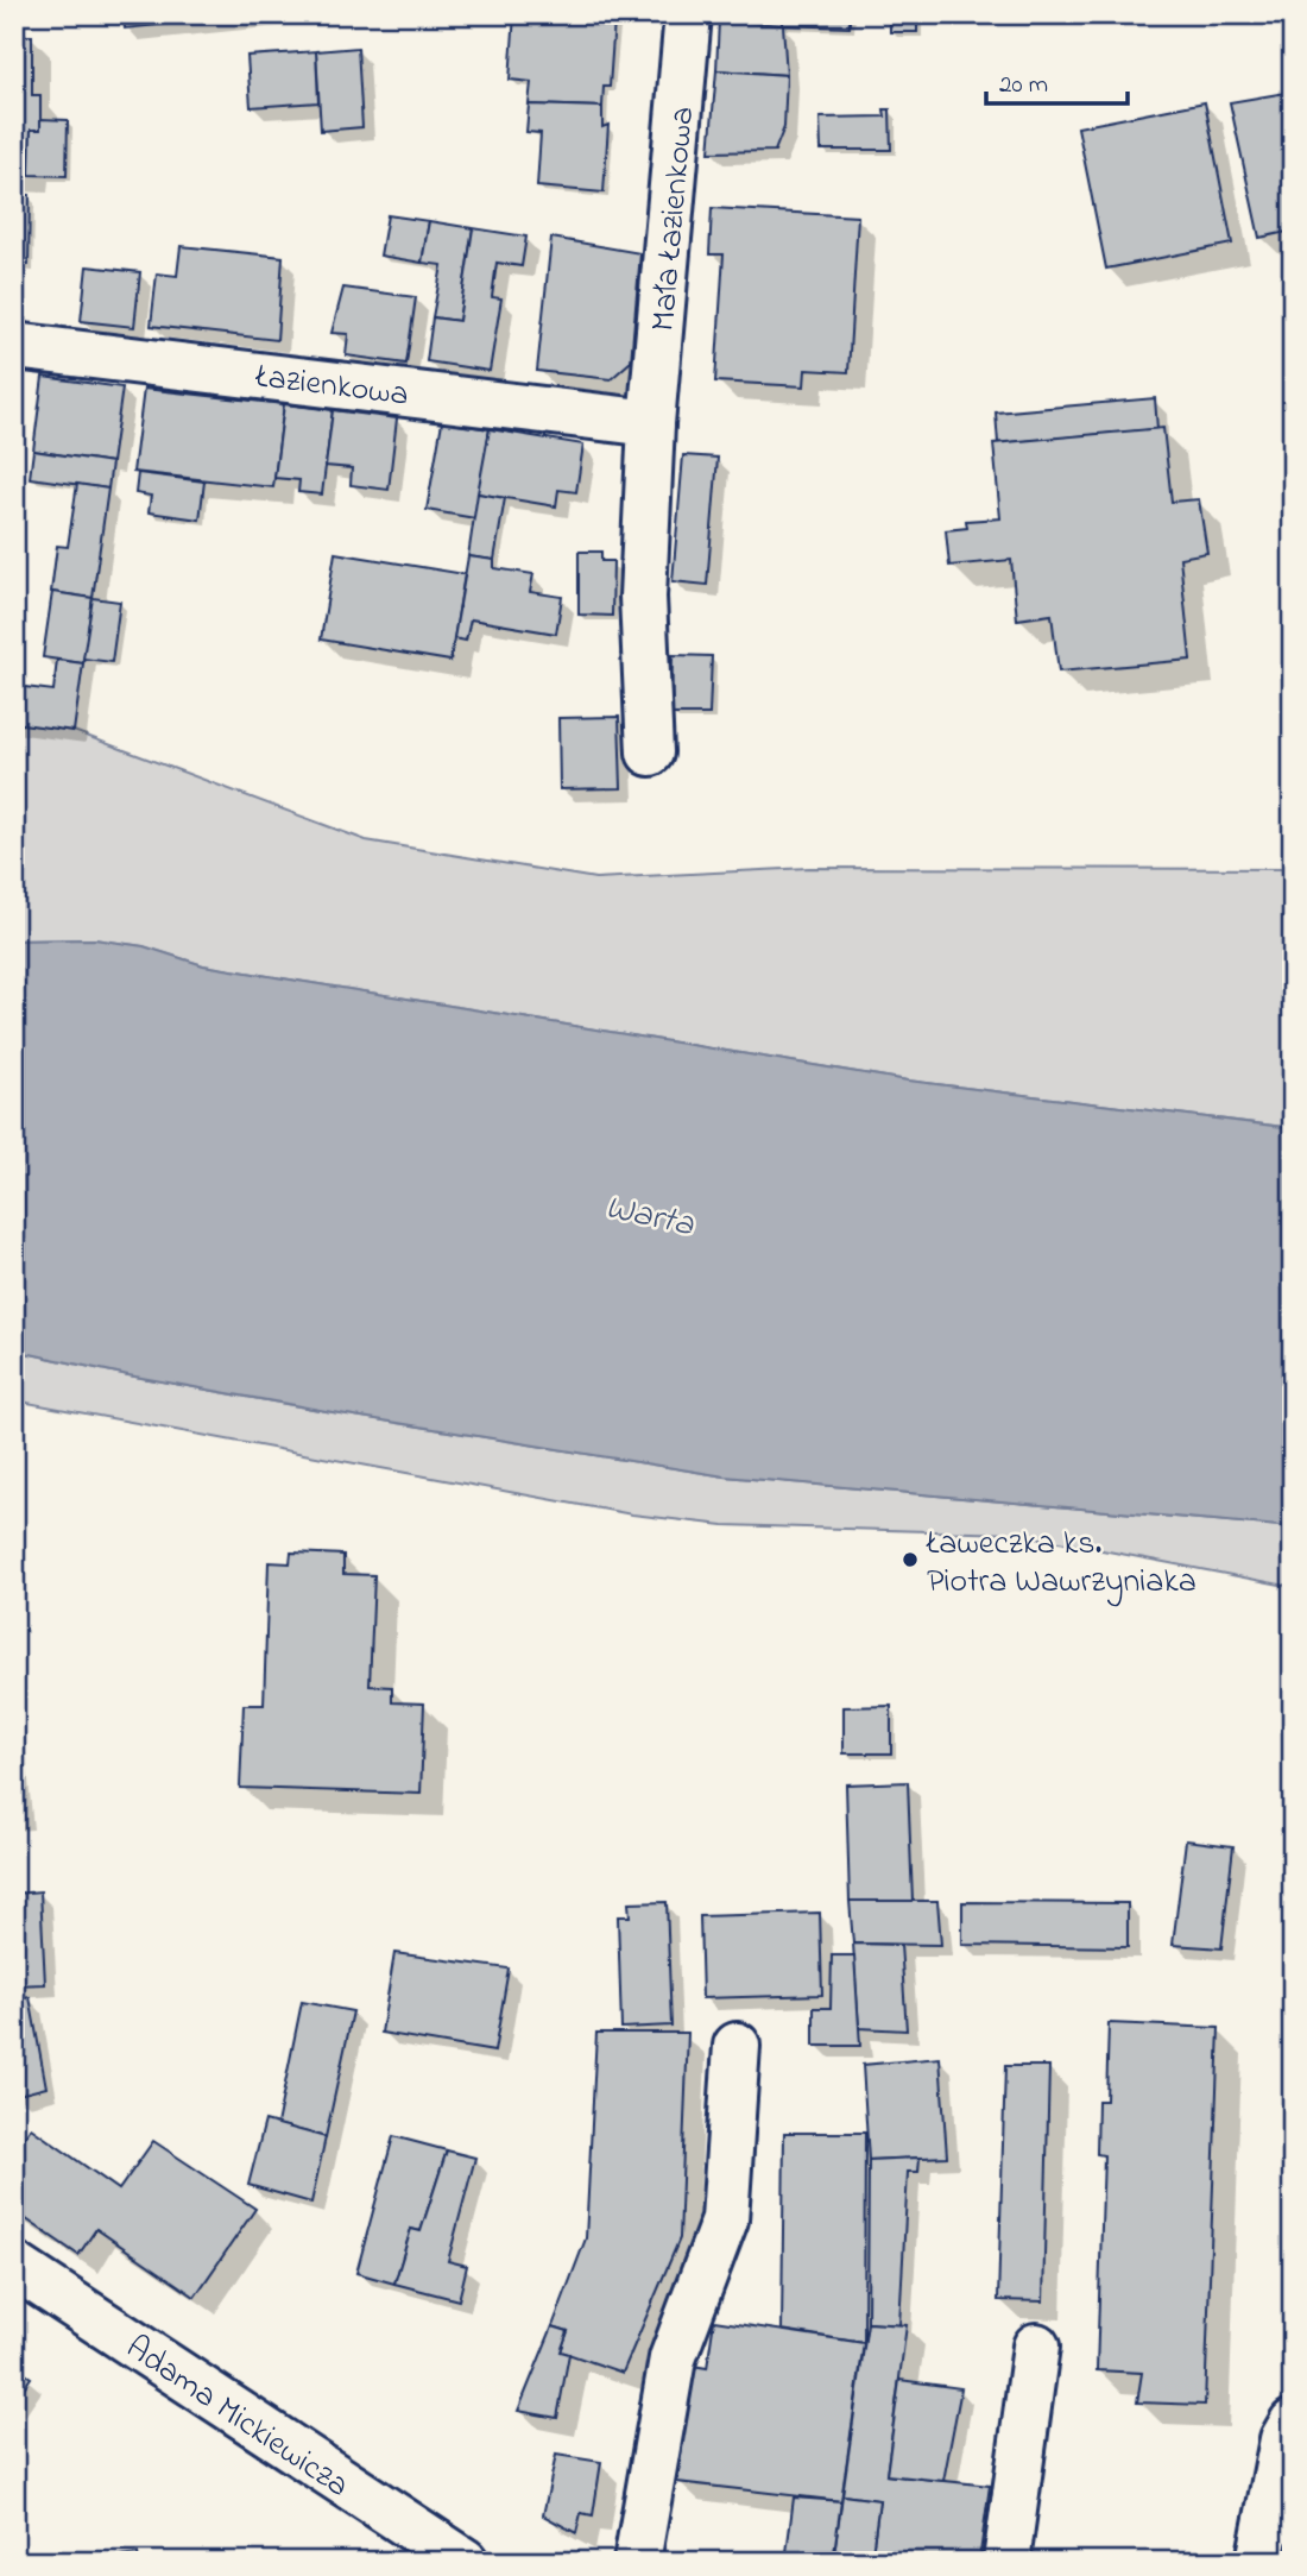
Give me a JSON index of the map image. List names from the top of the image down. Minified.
{"streets":{"street":["Mała Łazienkowa","Łazienkowa","Adama Mickiewicza"]},"crossings":[["Mała Łazienkowa","Łazienkowa"]],"water":["Warta"],"places":["Ławeczka ks. Piotra Wawrzyniaka"],"scale_bar":"20 m"}
